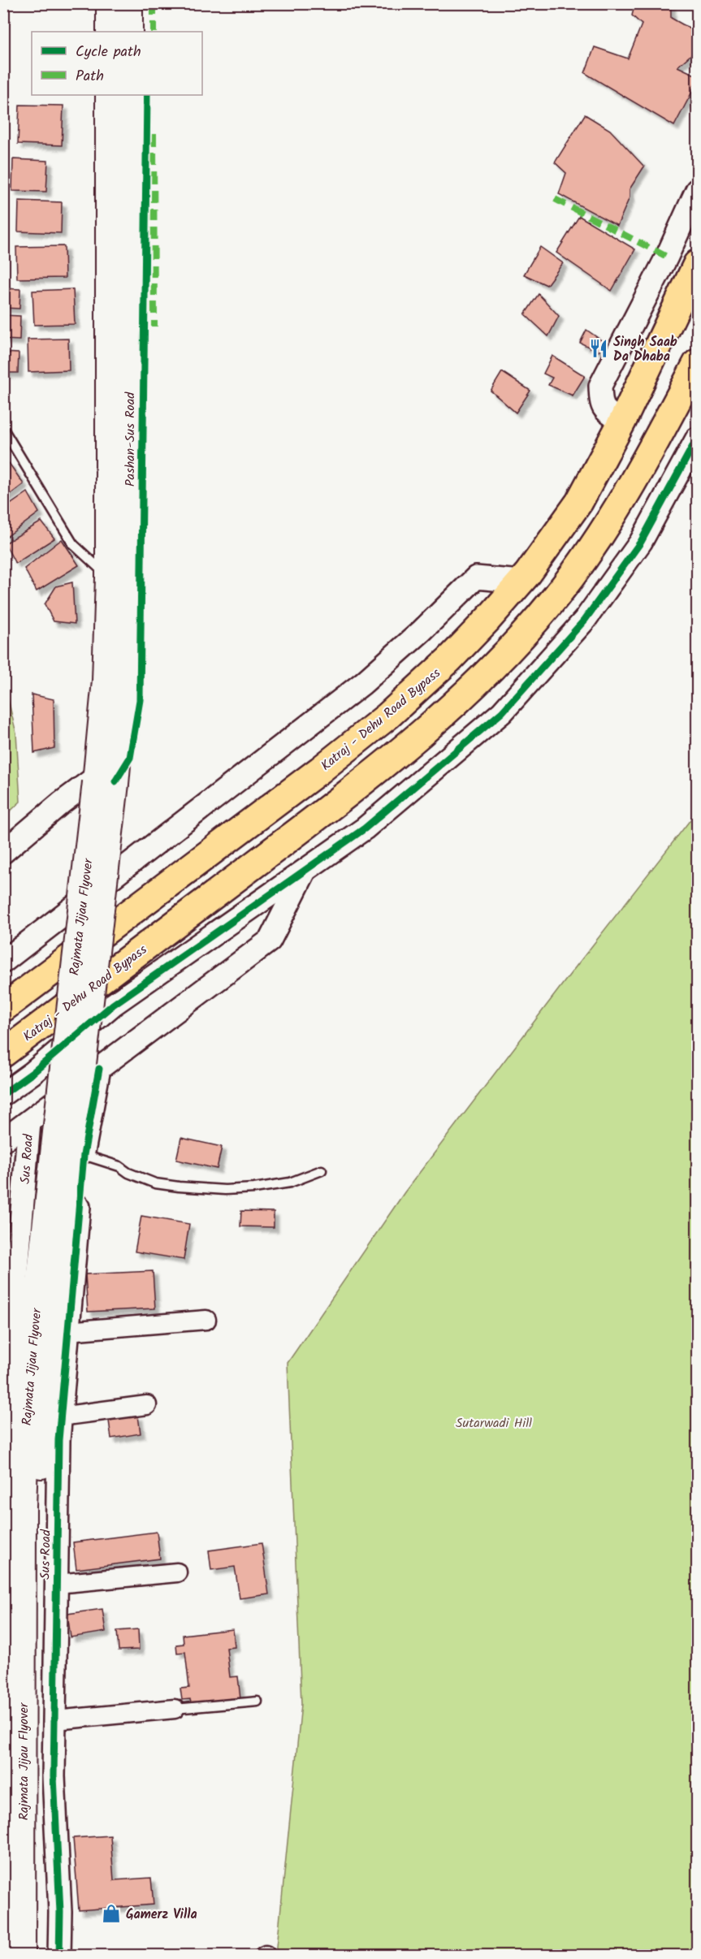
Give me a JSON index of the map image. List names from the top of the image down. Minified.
{"streets":{"highway":["Katraj - Dehu Road Bypass"],"main road":["Pashan-Sus Road","Rajmata Jijau Flyover"],"street":["Sus Road"]},"crossings":[["Pashan-Sus Road","Rajmata Jijau Flyover"],["Rajmata Jijau Flyover","Sus Road"]],"parks":["Sutarwadi Hill"],"places":{"restaurant":["Singh Saab Da Dhaba"],"shop":["Gamerz Villa"]},"legend":["Cycle path","Path"]}
